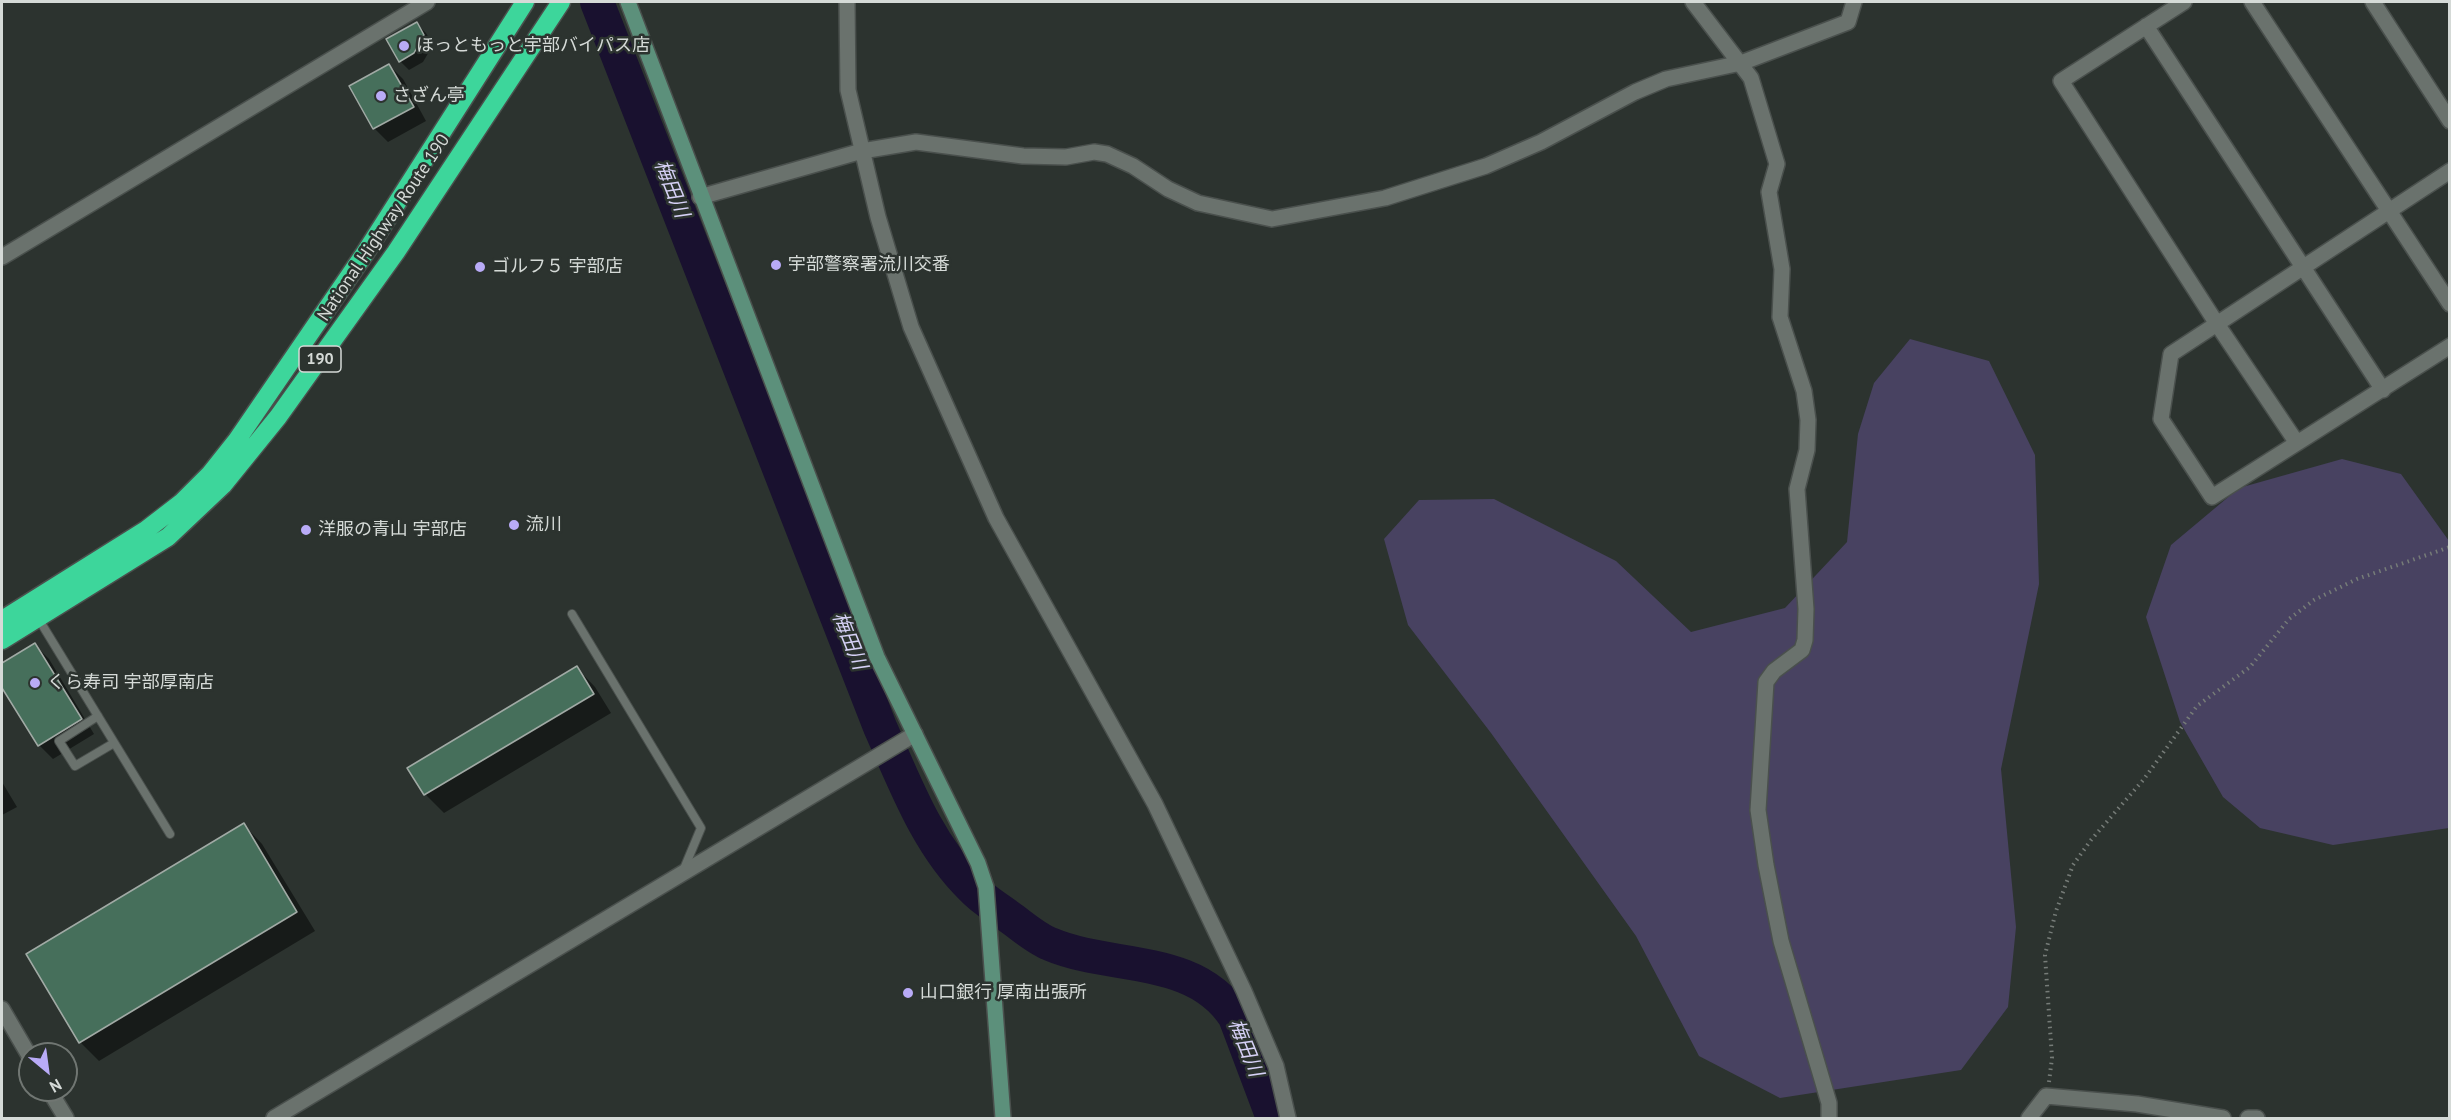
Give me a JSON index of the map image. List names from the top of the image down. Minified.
{"streets":{"highway":["National Highway Route 190","190"]},"water":["梅田川"],"places":["ほっともっと宇部バイパス店","さざん亭","宇部警察署流川交番","ゴルフ５ 宇部店","流川","洋服の青山 宇部店","くら寿司 宇部厚南店","山口銀行 厚南出張所"],"north":"bottom right"}
